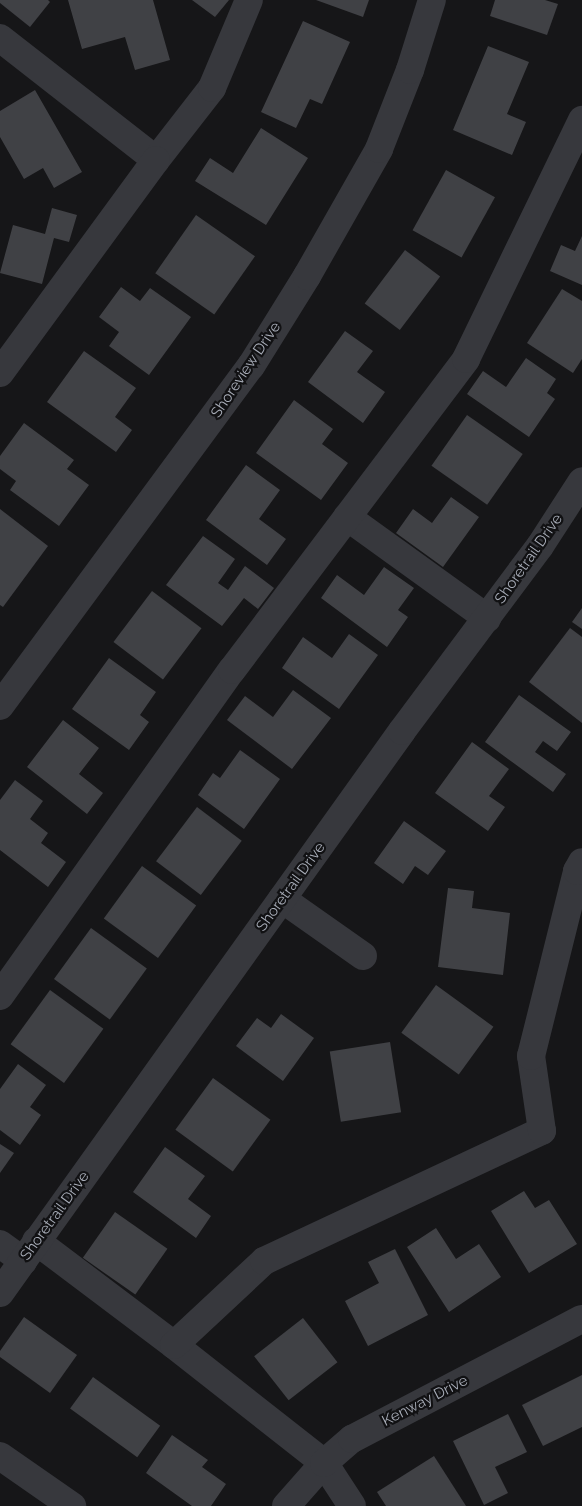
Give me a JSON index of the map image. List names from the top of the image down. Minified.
{"streets":{"street":["Shoreview Drive","Shoretrail Drive","Kenway Drive"]}}
